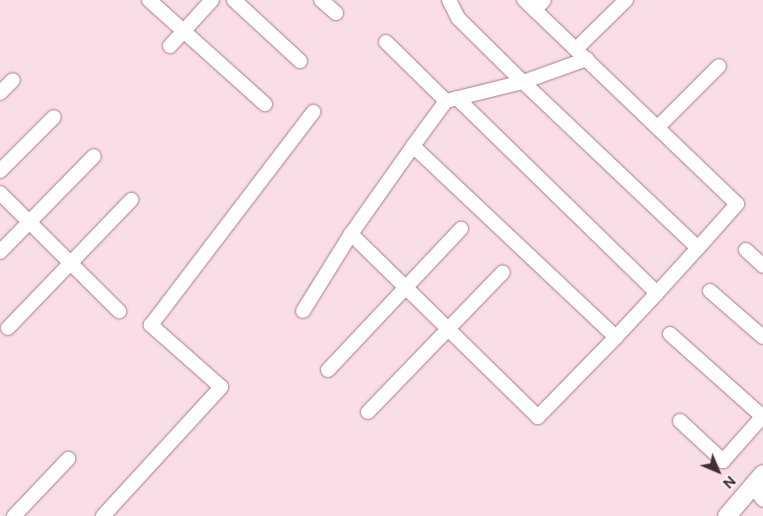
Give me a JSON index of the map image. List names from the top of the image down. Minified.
{"north":"bottom right"}
